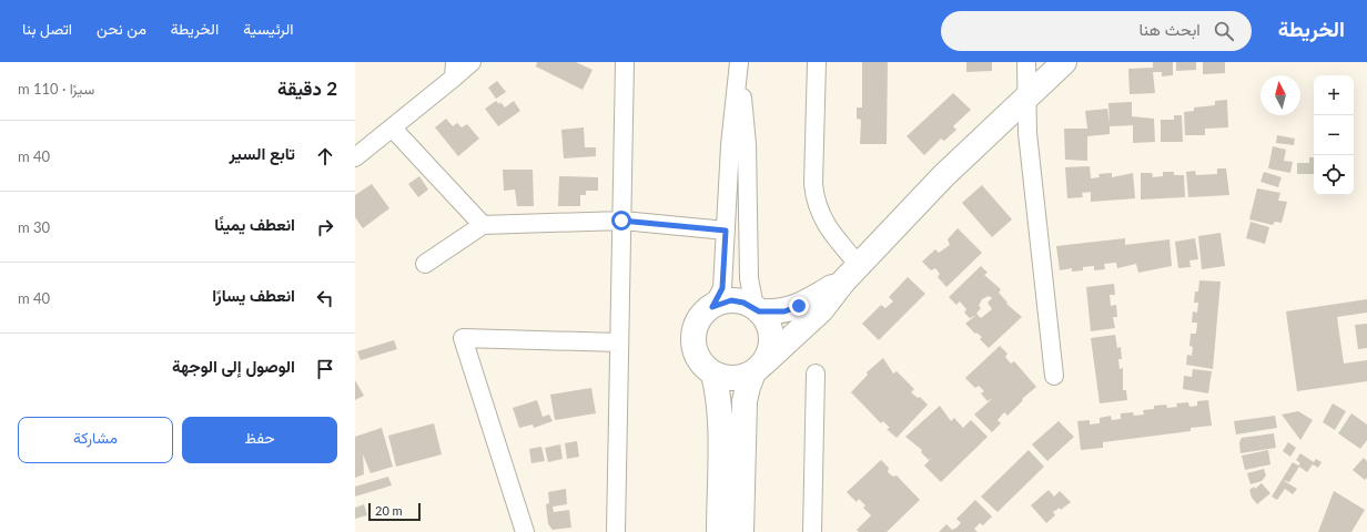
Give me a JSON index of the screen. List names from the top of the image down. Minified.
{"scale_bar":"20 m","north":"top","page":{"header":"الخريطة","search":"ابحث هنا","nav":["الرئيسية","الخريطة","من نحن","اتصل بنا"],"heading":["2 دقيقة","سيرًا · 110 m"],"map_buttons":["+","−"],"list":[["تابع السير","40 m"],["انعطف يمينًا","30 m"],["انعطف يسارًا","40 m"],"الوصول إلى الوجهة"],"buttons":["حفظ","مشاركة"],"scale":"20 m"}}
